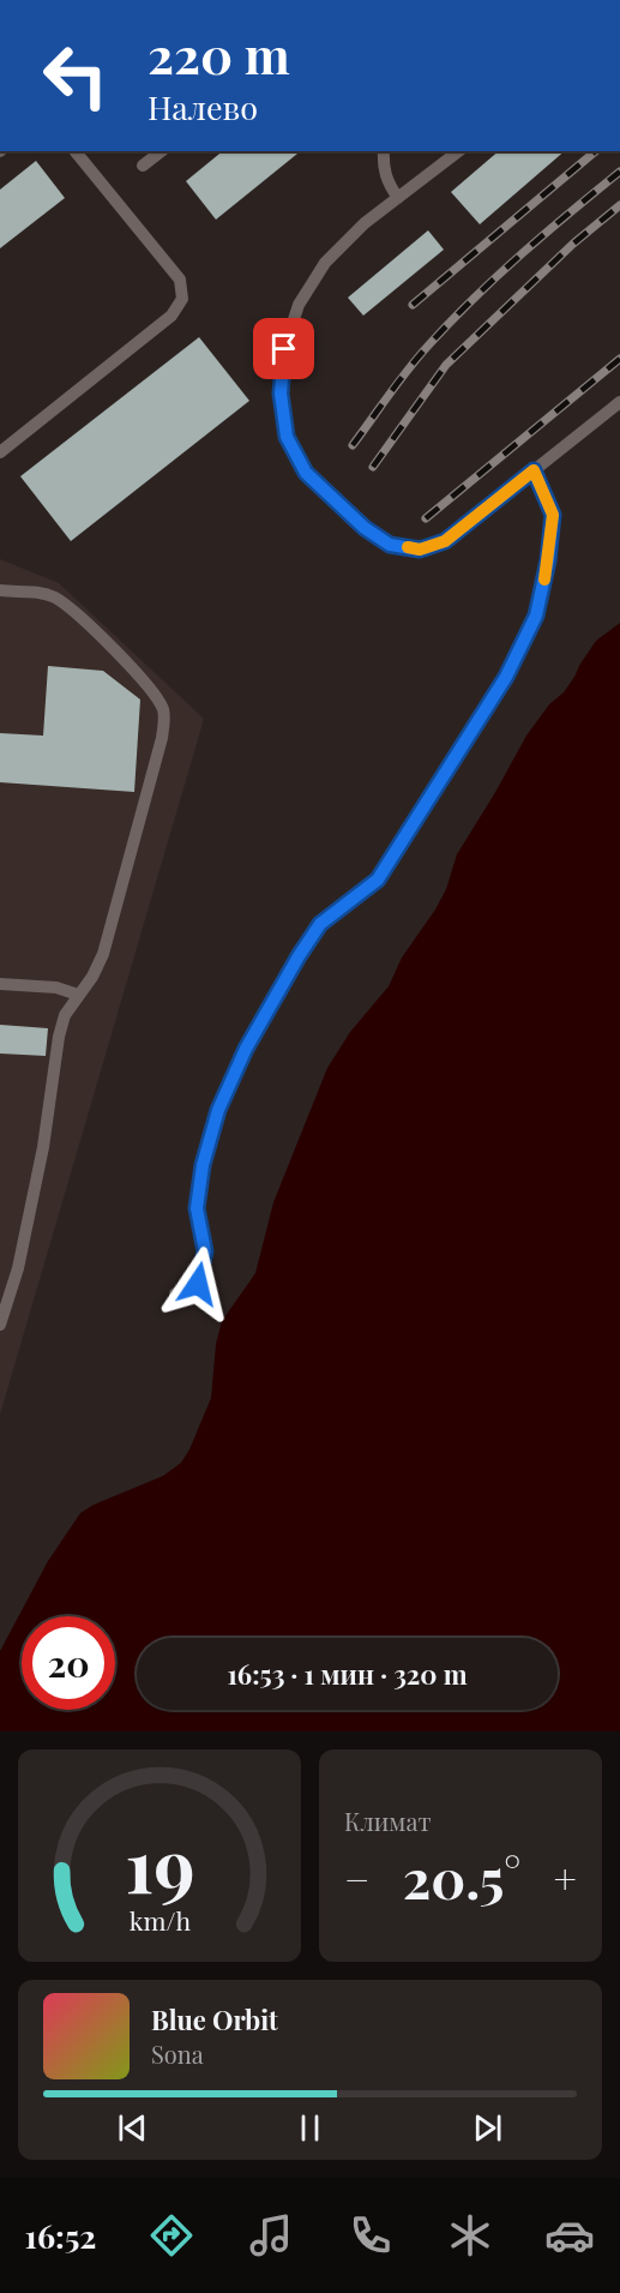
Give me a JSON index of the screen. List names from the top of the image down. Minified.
{"page":{"turn":["220 m","Налево"],"limit":"20","trip":"16:53 · 1 мин · 320 m","tile":"Климат","heat":["−","20.5°","+"],"song":["Blue Orbit","Sona"],"tabs":"16:52","gauge":["19","km/h"]}}
